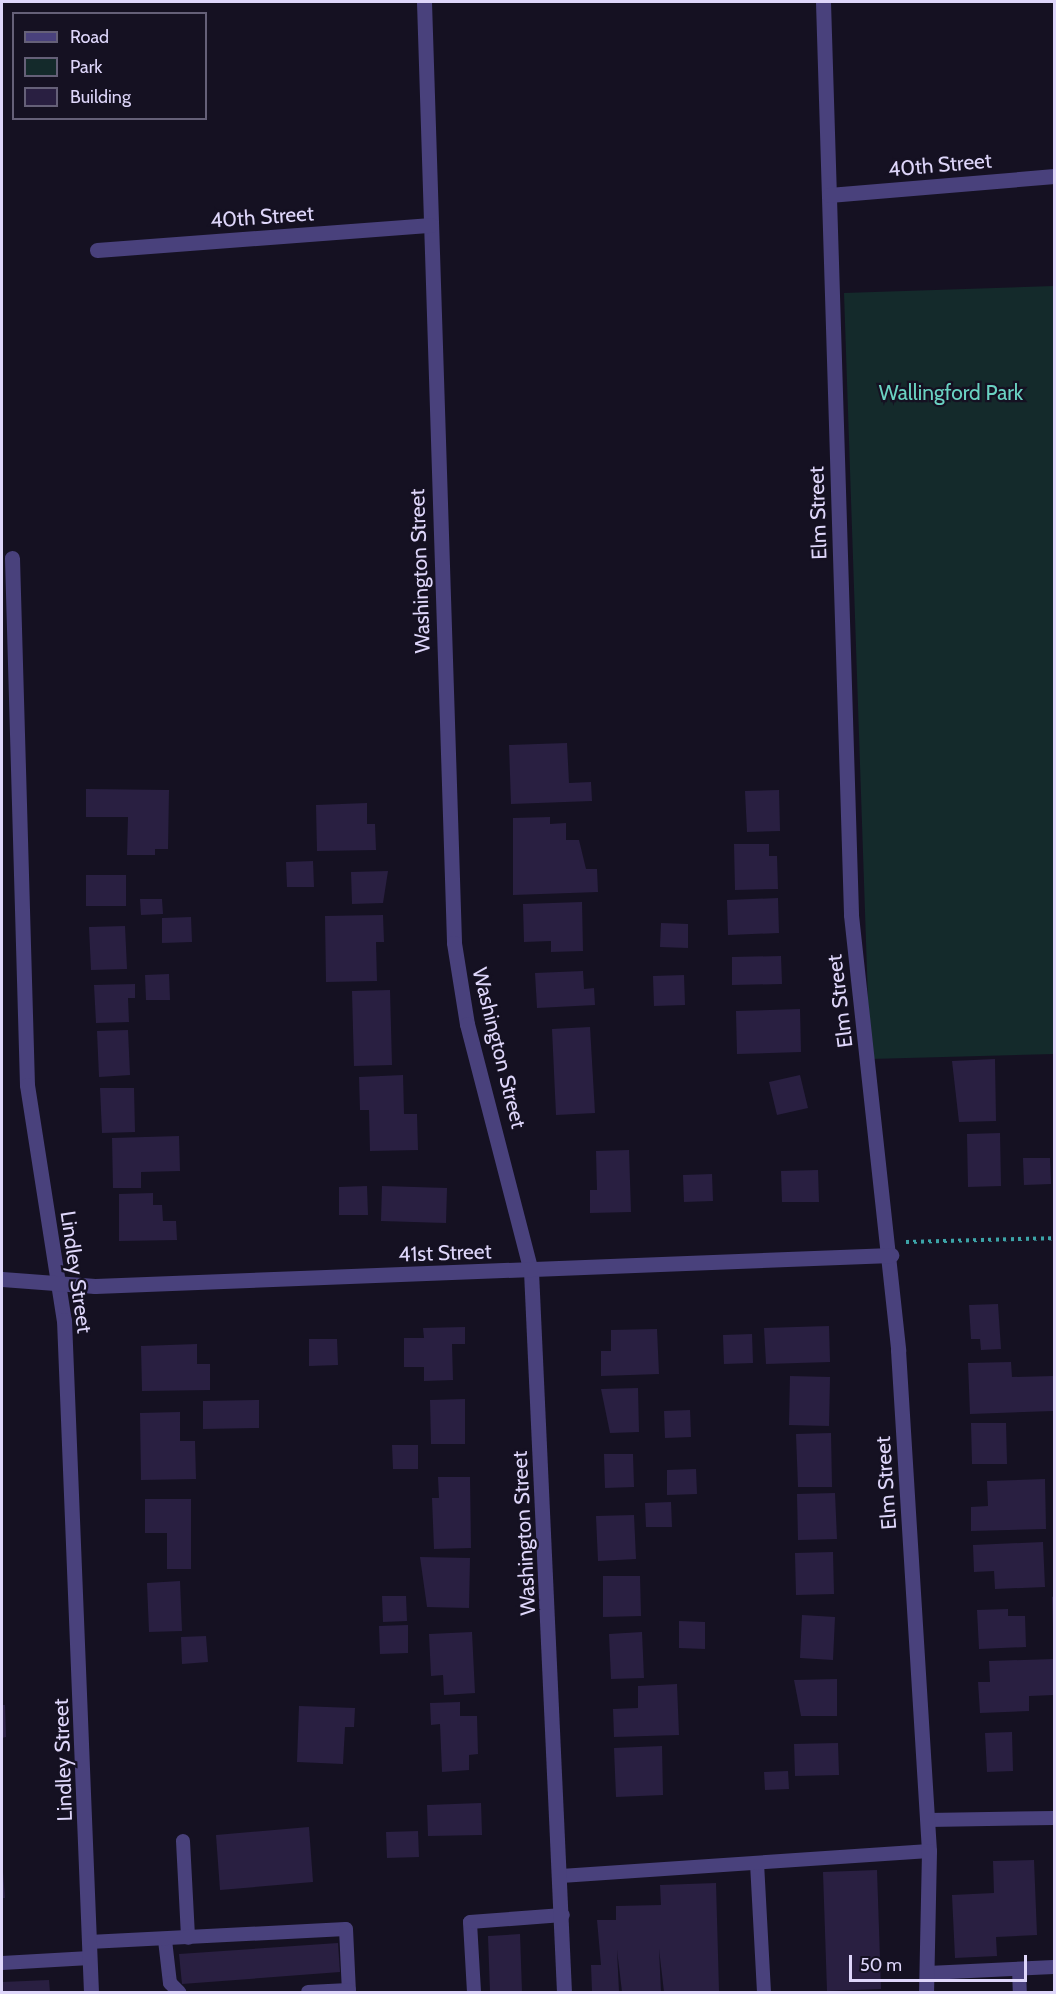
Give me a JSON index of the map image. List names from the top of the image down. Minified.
{"streets":{"street":["40th Street","Elm Street","Washington Street","41st Street","Lindley Street"]},"crossings":[["40th Street","Elm Street"],["40th Street","Washington Street"],["Elm Street","41st Street"],["Washington Street","41st Street"],["41st Street","Lindley Street"]],"parks":["Wallingford Park"],"legend":["Road","Park","Building"],"scale_bar":"50 m"}
